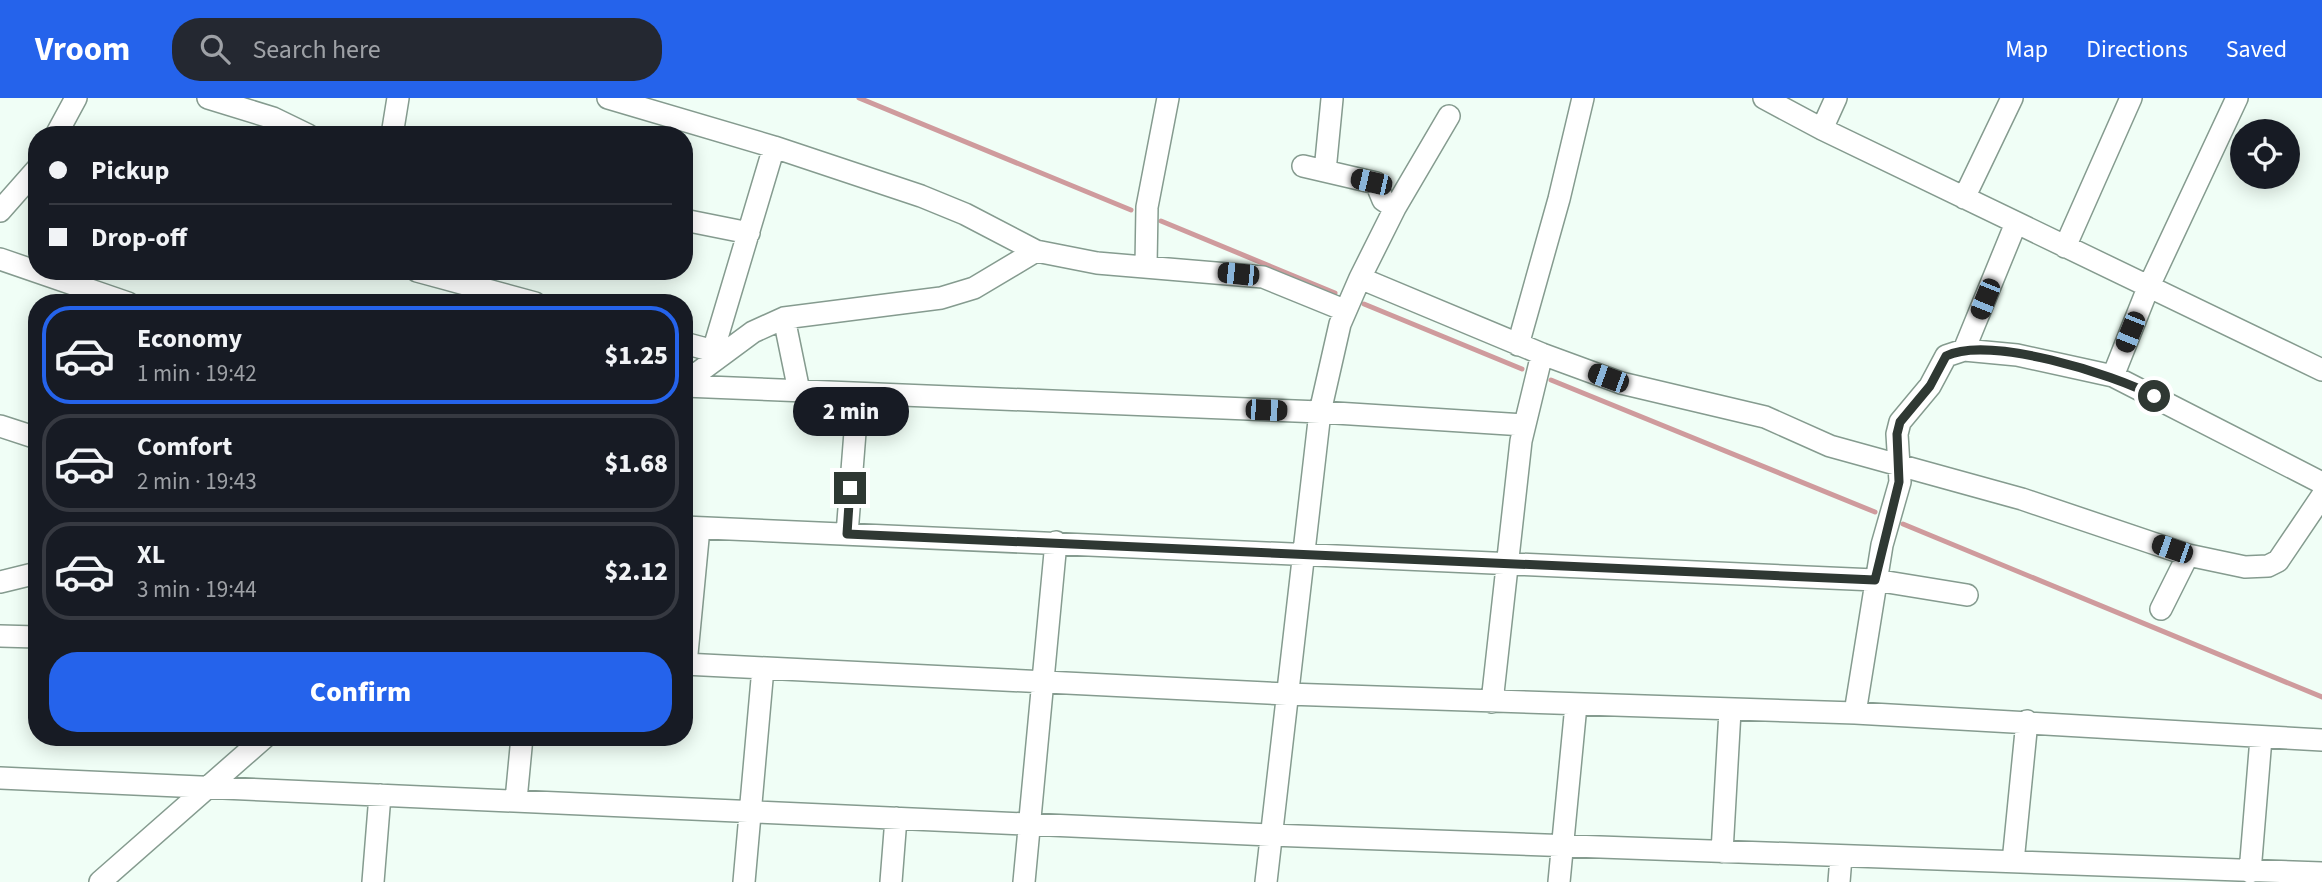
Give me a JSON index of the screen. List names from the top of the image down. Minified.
{"page":{"header":"Vroom","search":"Search here","nav":["Map","Directions","Saved"],"banner":["Pickup","Drop-off"],"list":[{"name":"Economy","note":"1 min · 19:42","value":"$1.25"},{"name":"Comfort","note":"2 min · 19:43","value":"$1.68"},{"name":"XL","note":"3 min · 19:44","value":"$2.12"}],"bubble":"2 min","buttons":"Confirm"}}
